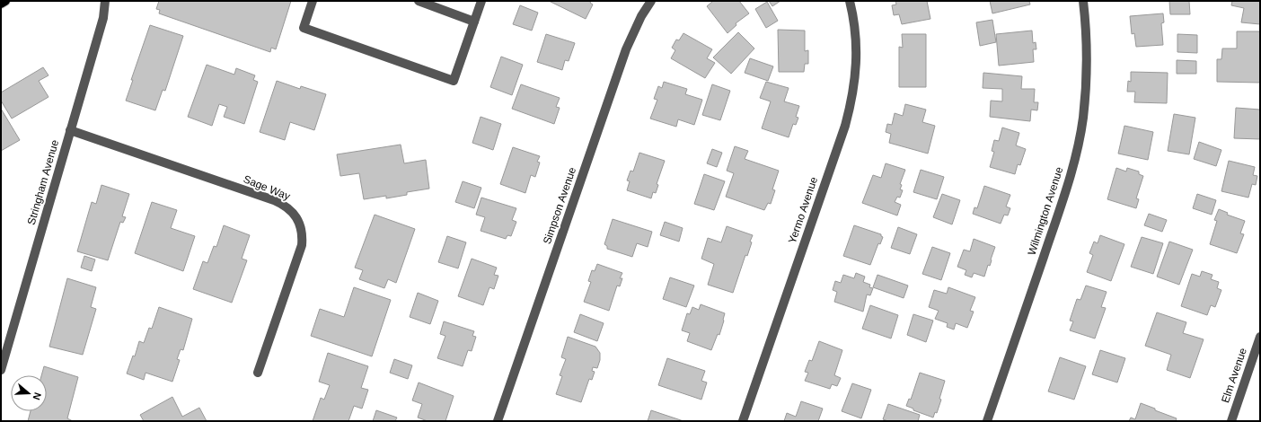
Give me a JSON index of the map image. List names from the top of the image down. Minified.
{"streets":{"street":["Stringham Avenue","Sage Way","Simpson Avenue","Yermo Avenue","Wilmington Avenue","Elm Avenue"]},"crossings":[["Stringham Avenue","Sage Way"]],"north":"right"}
